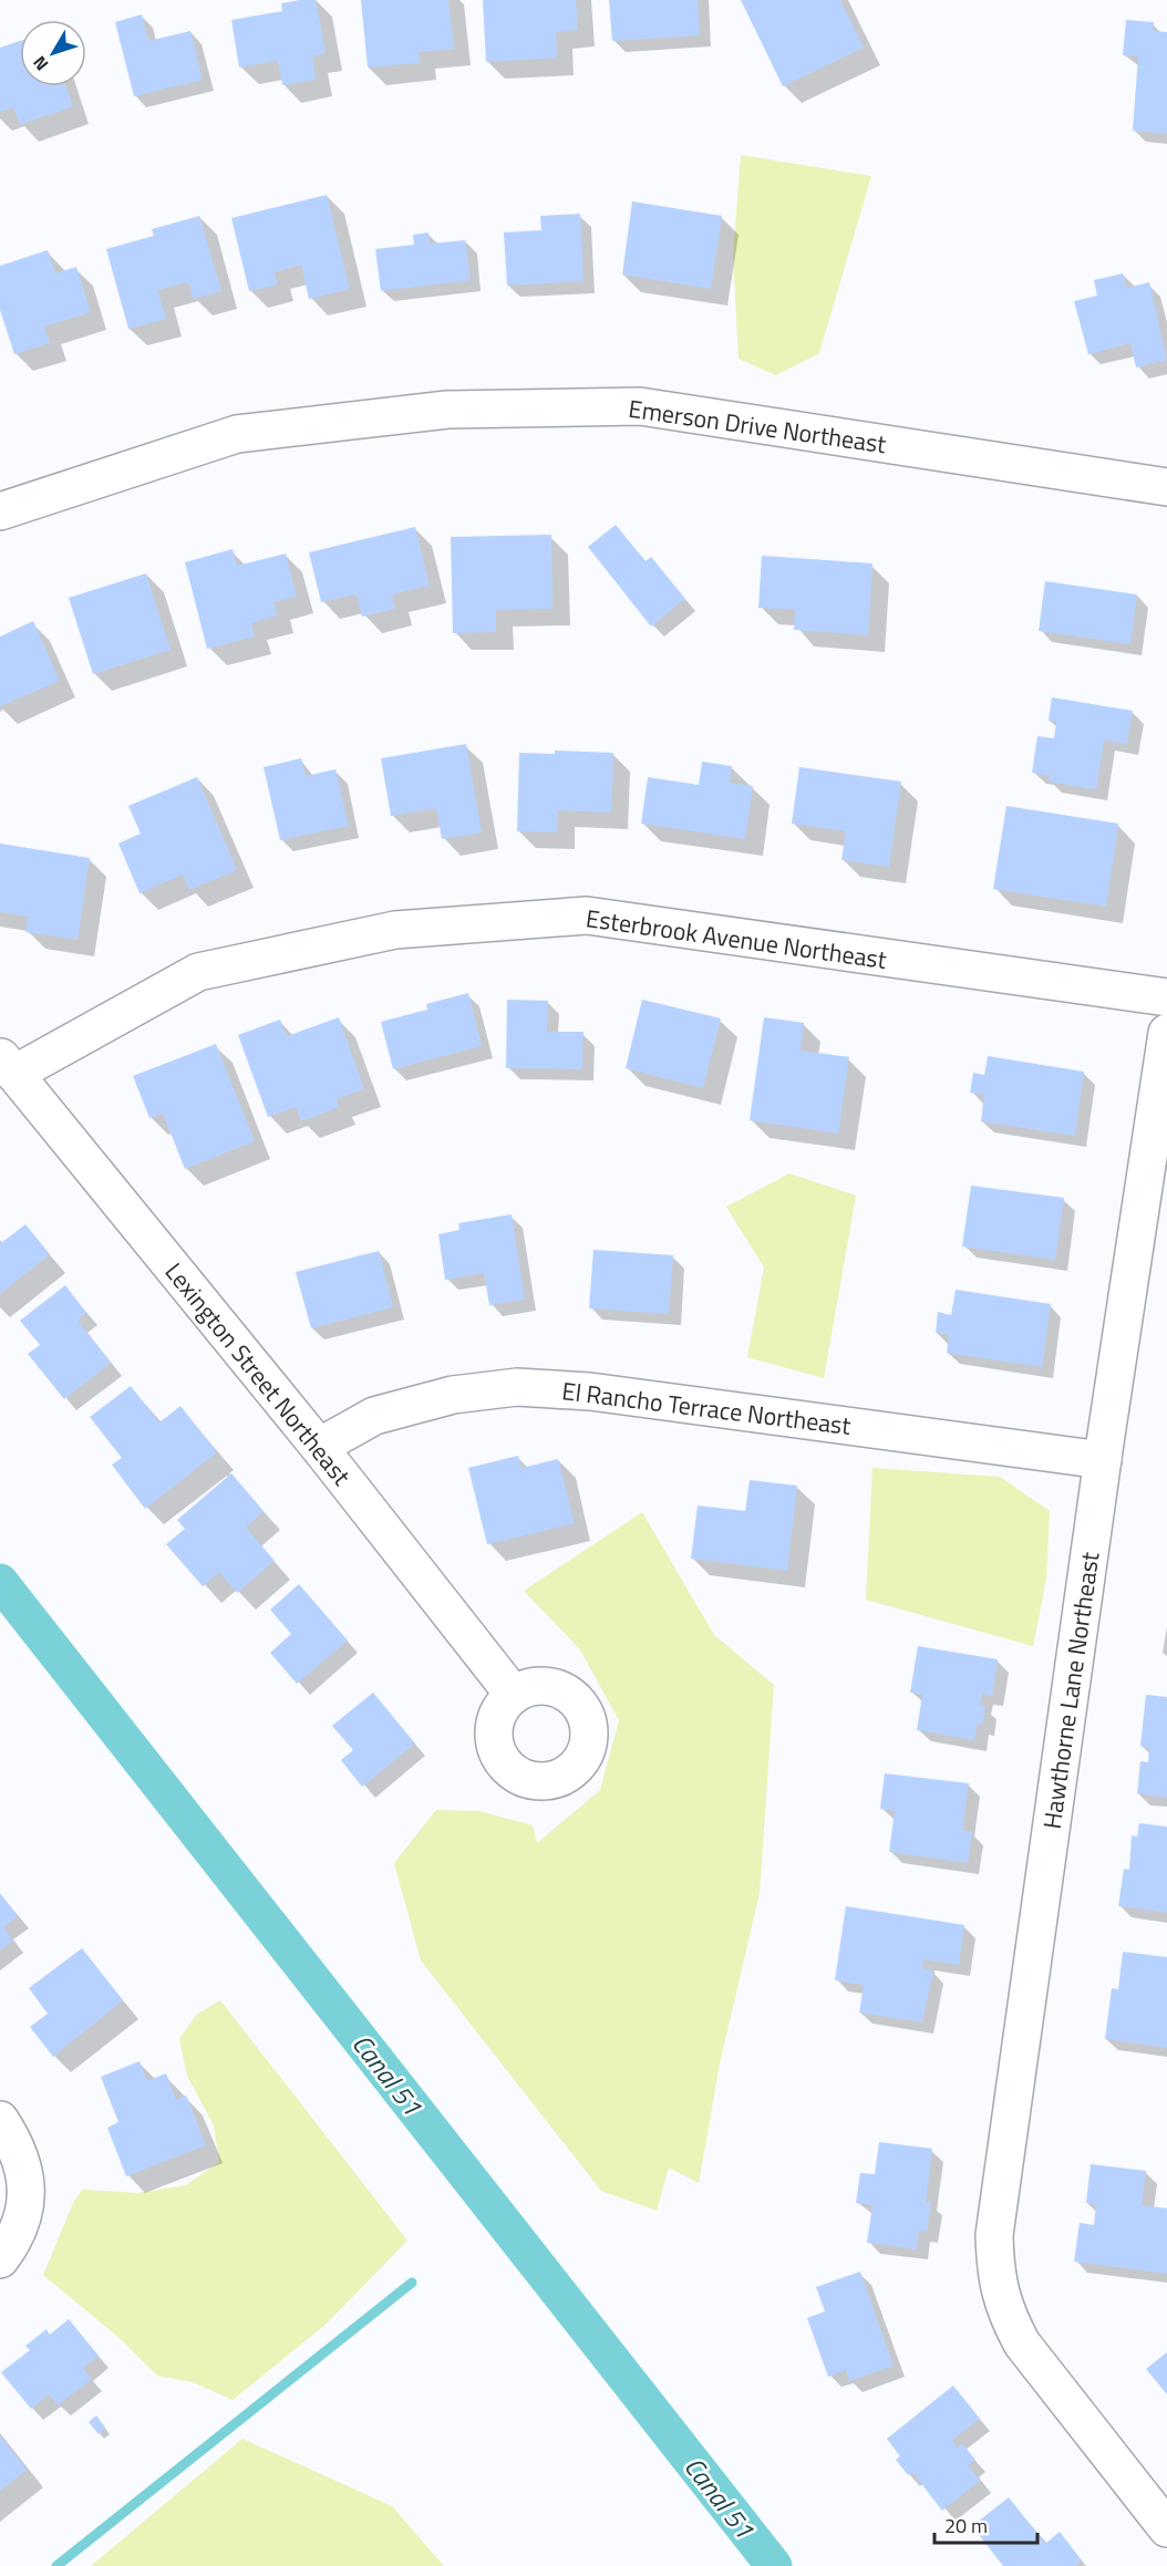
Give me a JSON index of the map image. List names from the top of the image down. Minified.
{"streets":{"street":["Emerson Drive Northeast","Esterbrook Avenue Northeast","Lexington Street Northeast","El Rancho Terrace Northeast","Hawthorne Lane Northeast"]},"crossings":[["Esterbrook Avenue Northeast","Lexington Street Northeast"],["Lexington Street Northeast","El Rancho Terrace Northeast"],["El Rancho Terrace Northeast","Hawthorne Lane Northeast"]],"water":["Canal 51"],"scale_bar":"20 m","north":"bottom left"}
